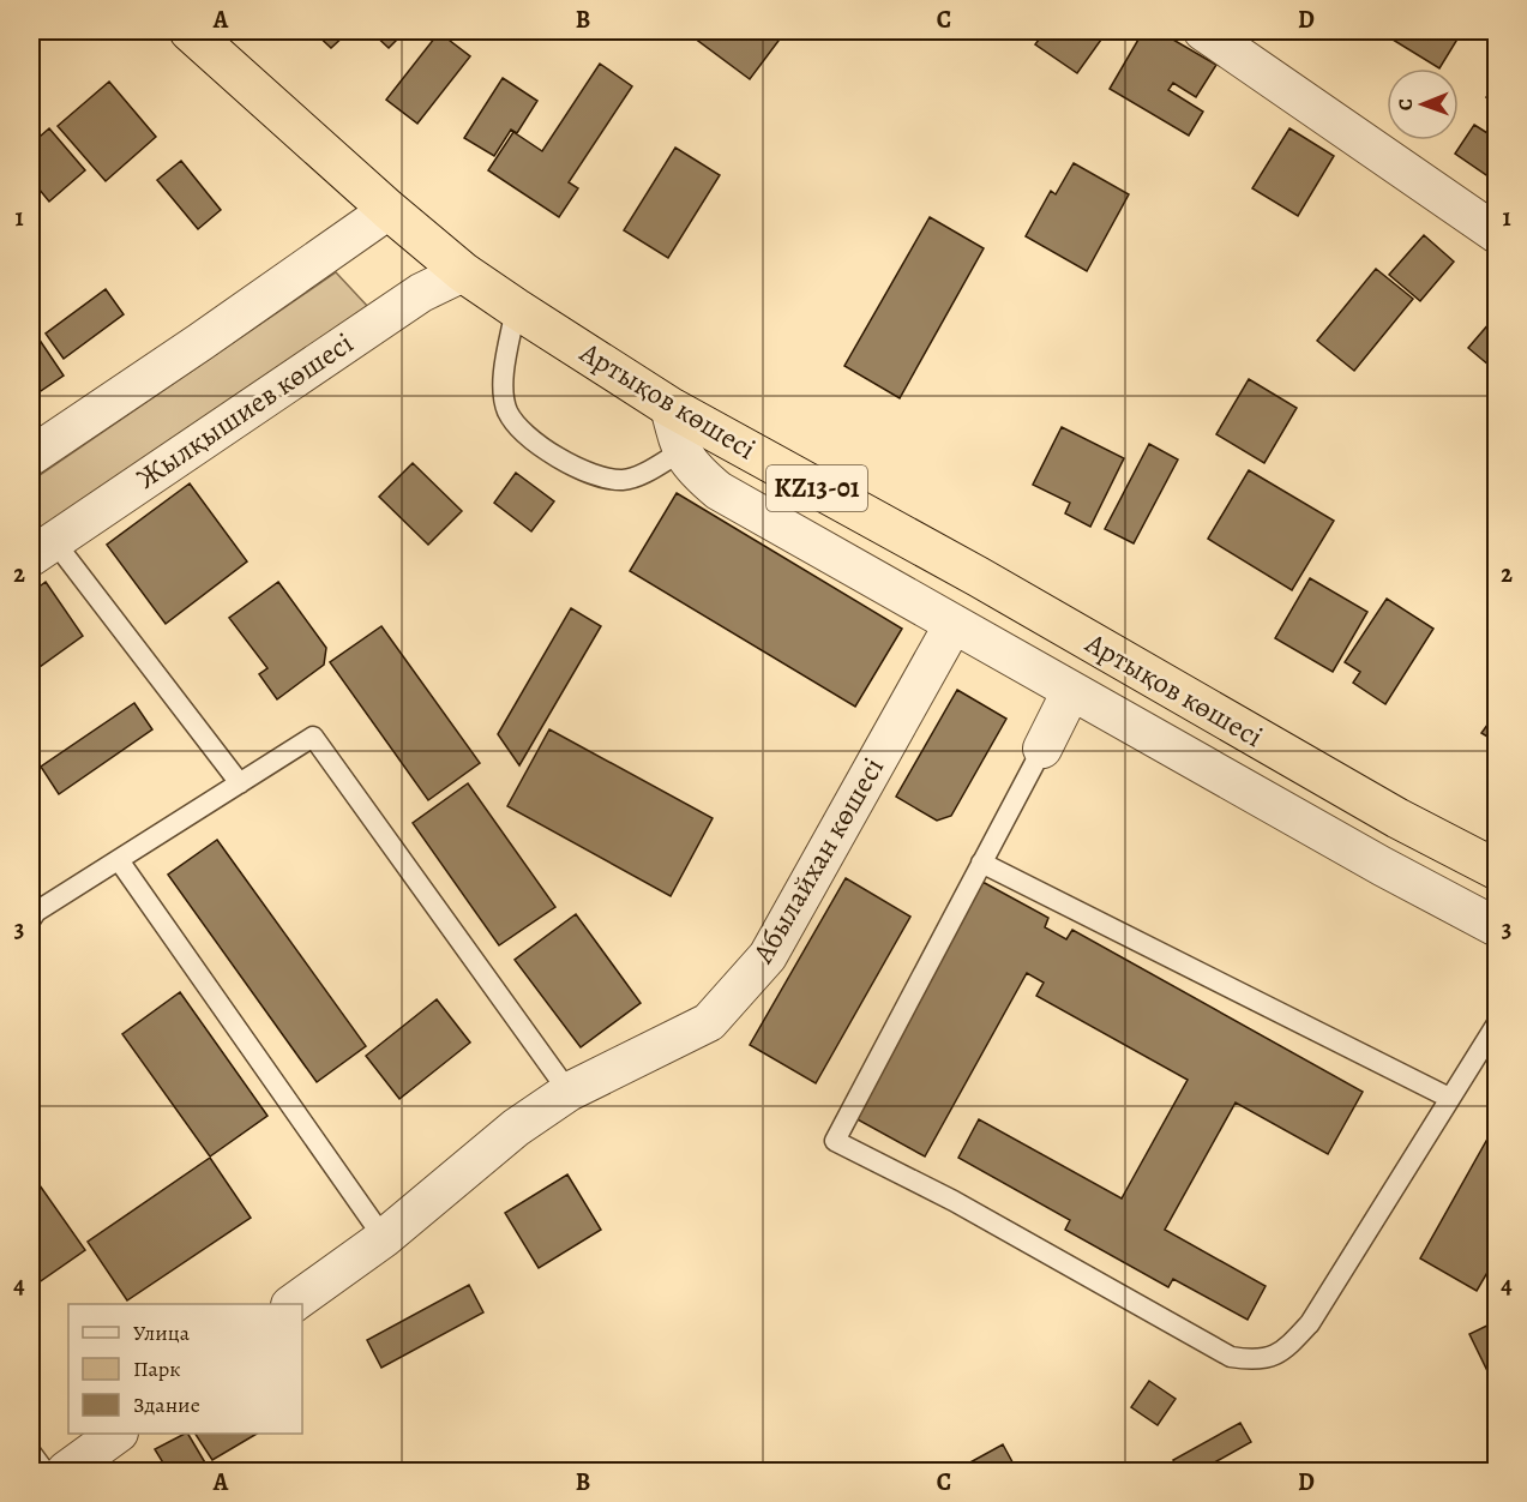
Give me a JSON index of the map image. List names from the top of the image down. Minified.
{"streets":{"highway":["Артықов көшесі","KZ13-01"],"street":["Жылқышиев көшесі","Абылайхан көшесі"]},"crossings":[["Артықов көшесі","Жылқышиев көшесі"]],"legend":["Улица","Парк","Здание"],"north":"left","grid":{"columns":["A","B","C","D"],"rows":["1","2","3","4"]}}
